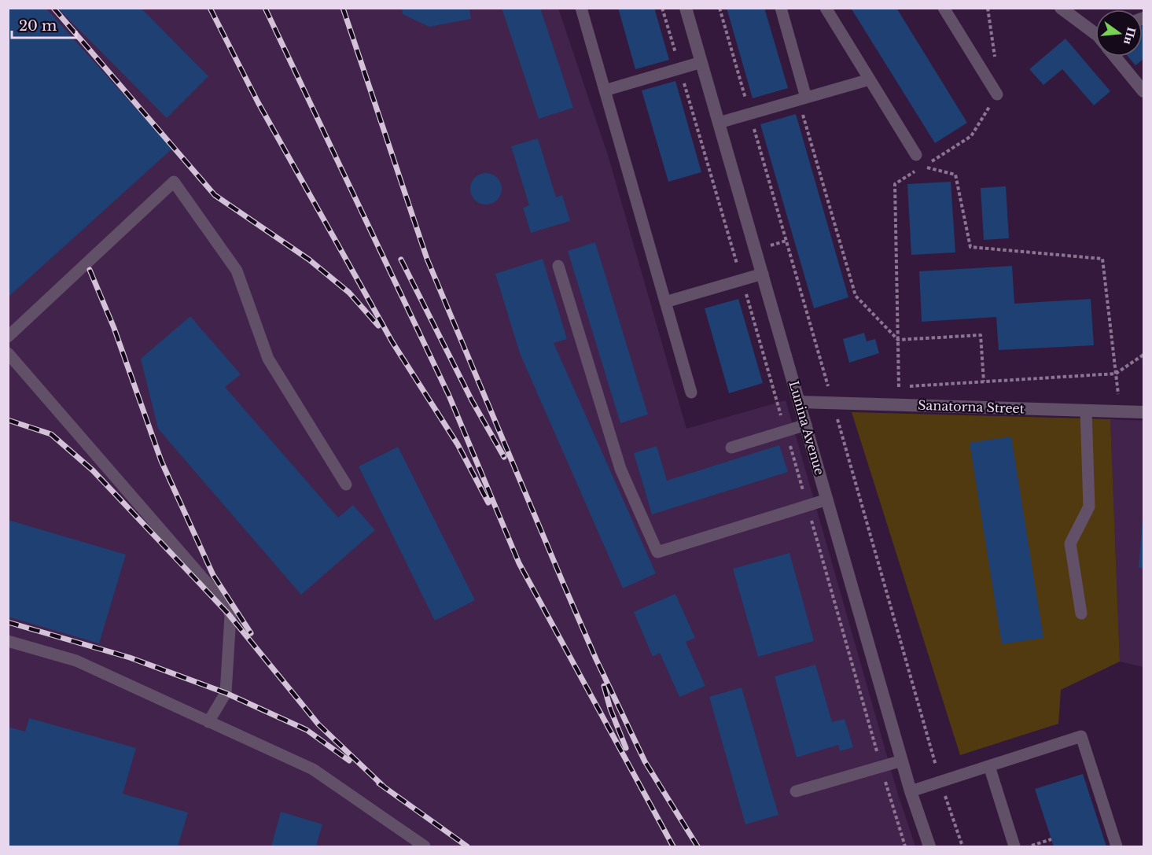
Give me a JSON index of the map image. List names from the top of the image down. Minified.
{"streets":{"street":["Sanatorna Street","Lunina Avenue"]},"crossings":[["Sanatorna Street","Lunina Avenue"]],"scale_bar":"20 m","north":"right"}
